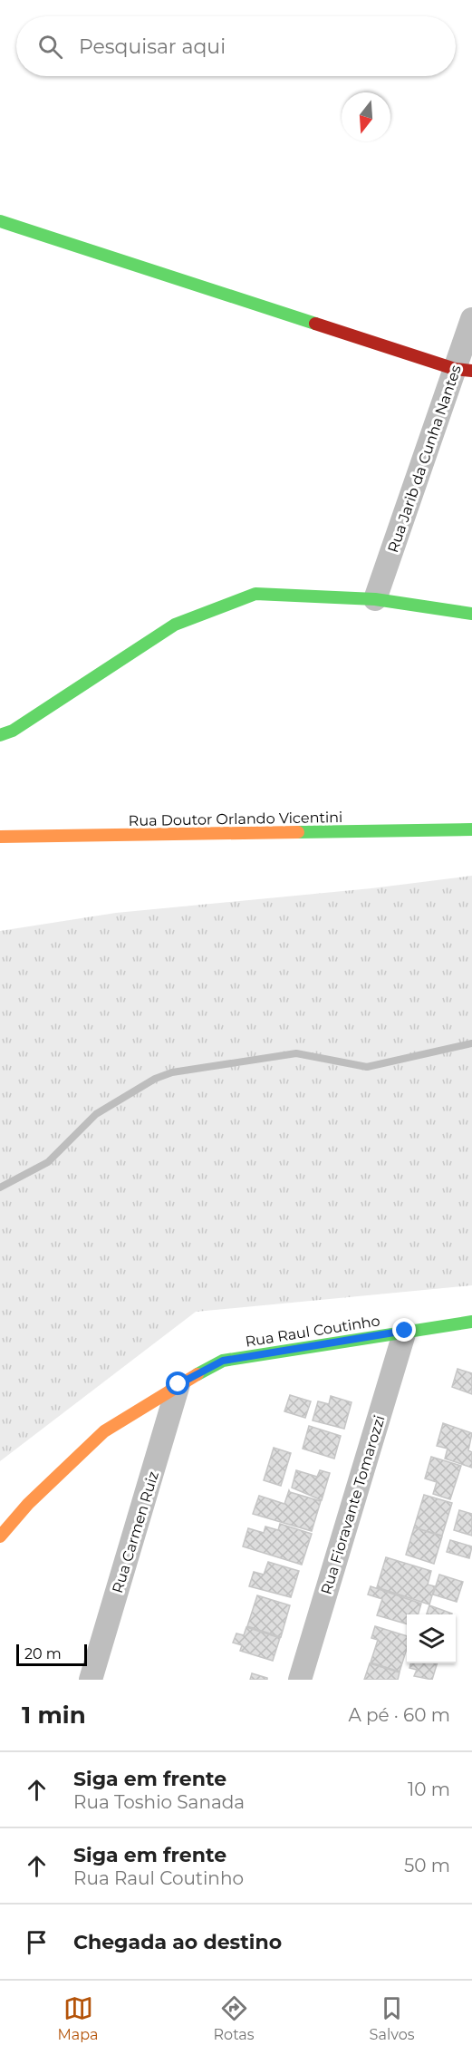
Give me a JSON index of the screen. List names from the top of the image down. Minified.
{"streets":{"street":["Rua Jarib da Cunha Nantes","Rua Doutor Orlando Vicentini","Rua Raul Coutinho","Rua Fioravante Tomarozzi","Rua Carmen Ruiz"]},"crossings":[["Rua Raul Coutinho","Rua Fioravante Tomarozzi"],["Rua Raul Coutinho","Rua Carmen Ruiz"]],"scale_bar":"20 m","north":"bottom","page":{"search":"Pesquisar aqui","scale":"20 m","heading":["1 min","A pé · 60 m"],"list":[["Siga em frente","Rua Toshio Sanada","10 m"],["Siga em frente","Rua Raul Coutinho","50 m"],"Chegada ao destino"],"nav":["Mapa","Rotas","Salvos"]}}
